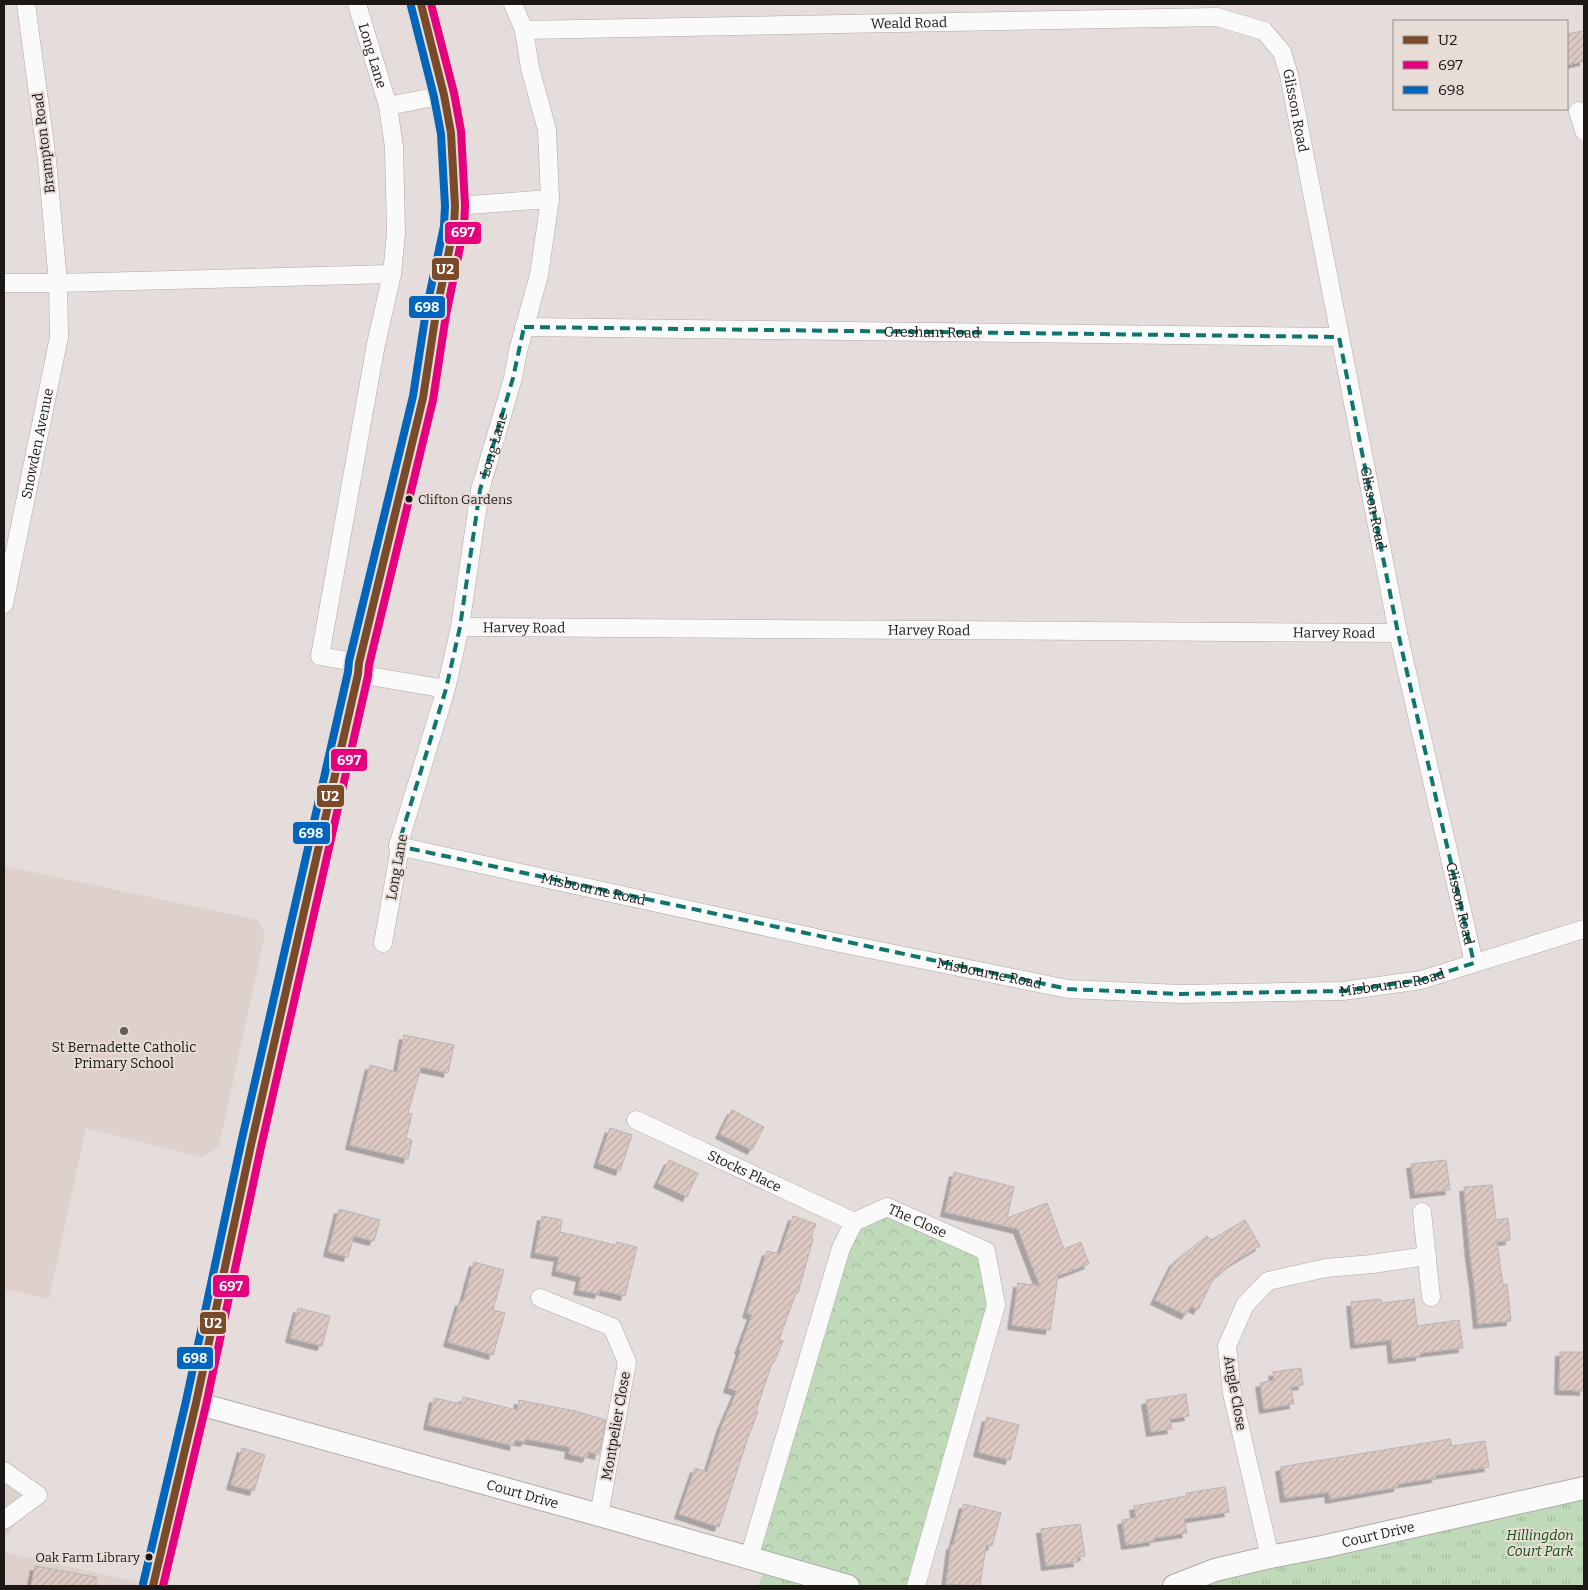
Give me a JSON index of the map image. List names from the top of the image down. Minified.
{"streets":{"street":["Weald Road","Long Lane","Glisson Road","Brampton Road","Gresham Road","Snowden Avenue","Harvey Road","Misbourne Road","Stocks Place","The Close","Angle Close","Montpelier Close","Court Drive"]},"crossings":[["Weald Road","Long Lane"],["Weald Road","Glisson Road"],["Long Lane","Gresham Road"],["Long Lane","Harvey Road"],["Long Lane","Misbourne Road"],["Glisson Road","Gresham Road"],["Glisson Road","Harvey Road"],["Glisson Road","Misbourne Road"],["Brampton Road","Snowden Avenue"],["Stocks Place","The Close"],["Angle Close","Court Drive"],["Montpelier Close","Court Drive"]],"parks":["Hillingdon Court Park"],"places":["Clifton Gardens","St Bernadette Catholic Primary School","Oak Farm Library"],"lines":["transit line U2","transit line 697","transit line 698"],"legend":["U2","697","698"]}
